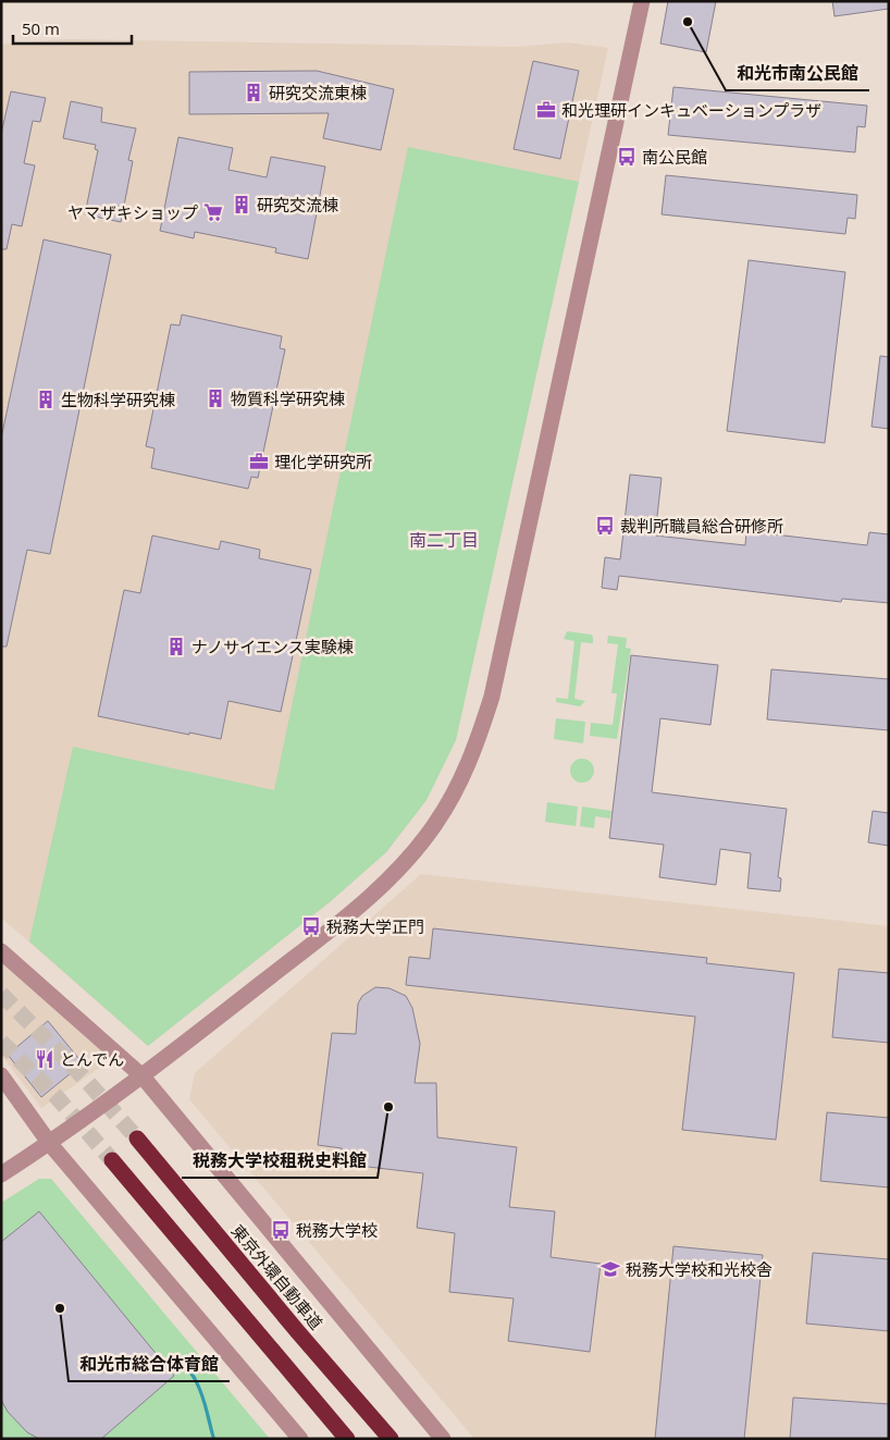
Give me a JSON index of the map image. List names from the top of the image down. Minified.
{"streets":{"highway":["東京外環自動車道"]},"districts":["南二丁目"],"places":{"other":["和光市南公民館","税務大学校租税史料館","和光市総合体育館"],"building":["研究交流東棟","研究交流棟","物質科学研究棟","生物科学研究棟","ナノサイエンス実験棟"],"office":["和光理研インキュベーションプラザ","理化学研究所"],"bus stop":["南公民館","裁判所職員総合研修所","税務大学正門","税務大学校"],"supermarket":["ヤマザキショップ"],"restaurant":["とんでん"],"school or university":["税務大学校和光校舎"]},"scale_bar":"50 m"}
